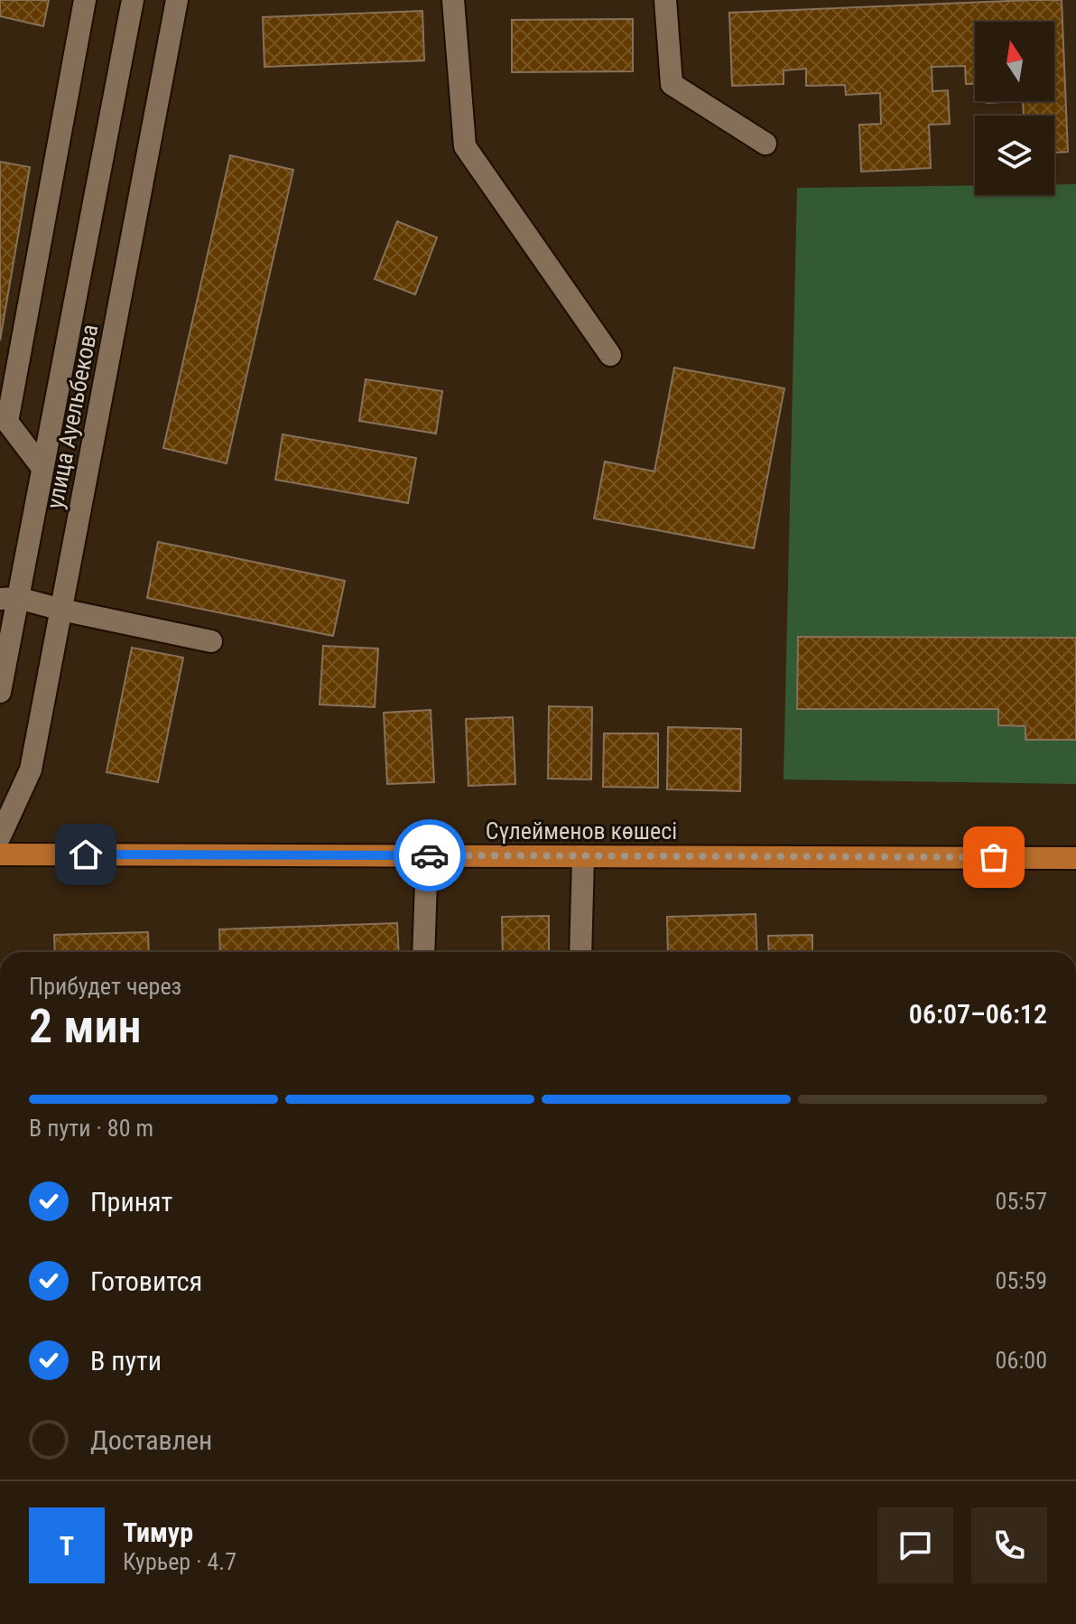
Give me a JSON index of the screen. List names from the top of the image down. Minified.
{"streets":{"main road":["Сүлейменов көшесі"],"street":["улица Ауельбекова"]},"north":"top","page":{"heading":["2 мин","Прибудет через","06:07–06:12"],"panel":["Тимур","Курьер · 4.7"],"bar":"В пути · 80 m","list":[["Принят","05:57"],["Готовится","05:59"],["В пути","06:00"],"Доставлен"],"round":"Т"}}
